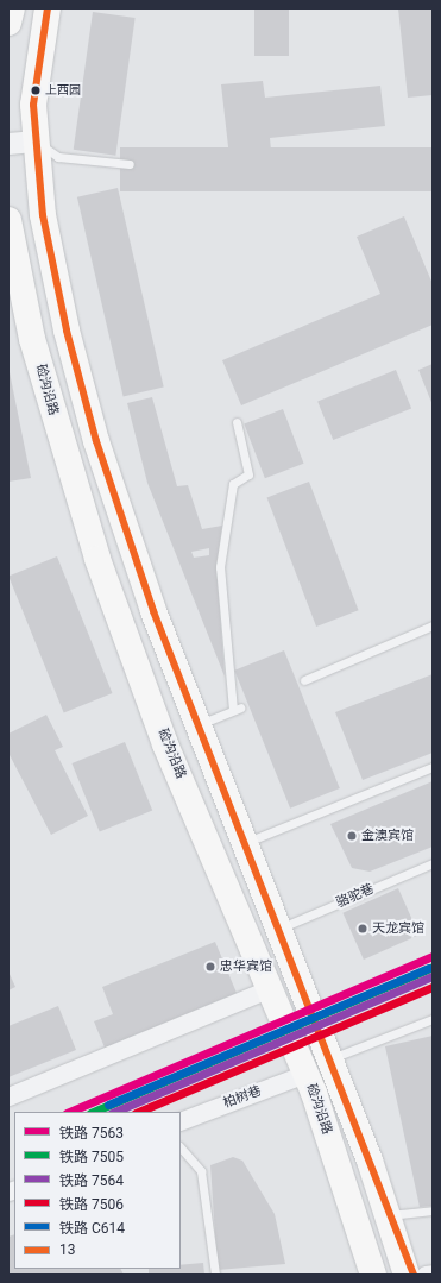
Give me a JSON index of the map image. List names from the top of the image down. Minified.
{"streets":{"highway":["硷沟沿路"],"street":["柏树巷"],"lane":["骆驼巷"]},"crossings":[["硷沟沿路","柏树巷"]],"places":["上西园","金澳宾馆","天龙宾馆","忠华宾馆"],"lines":["transit line 13","rail line 7563","rail line 7505","rail line C614","rail line 7564","rail line 7506"],"legend":["铁路 7563","铁路 7505","铁路 7564","铁路 7506","铁路 C614","13"]}
